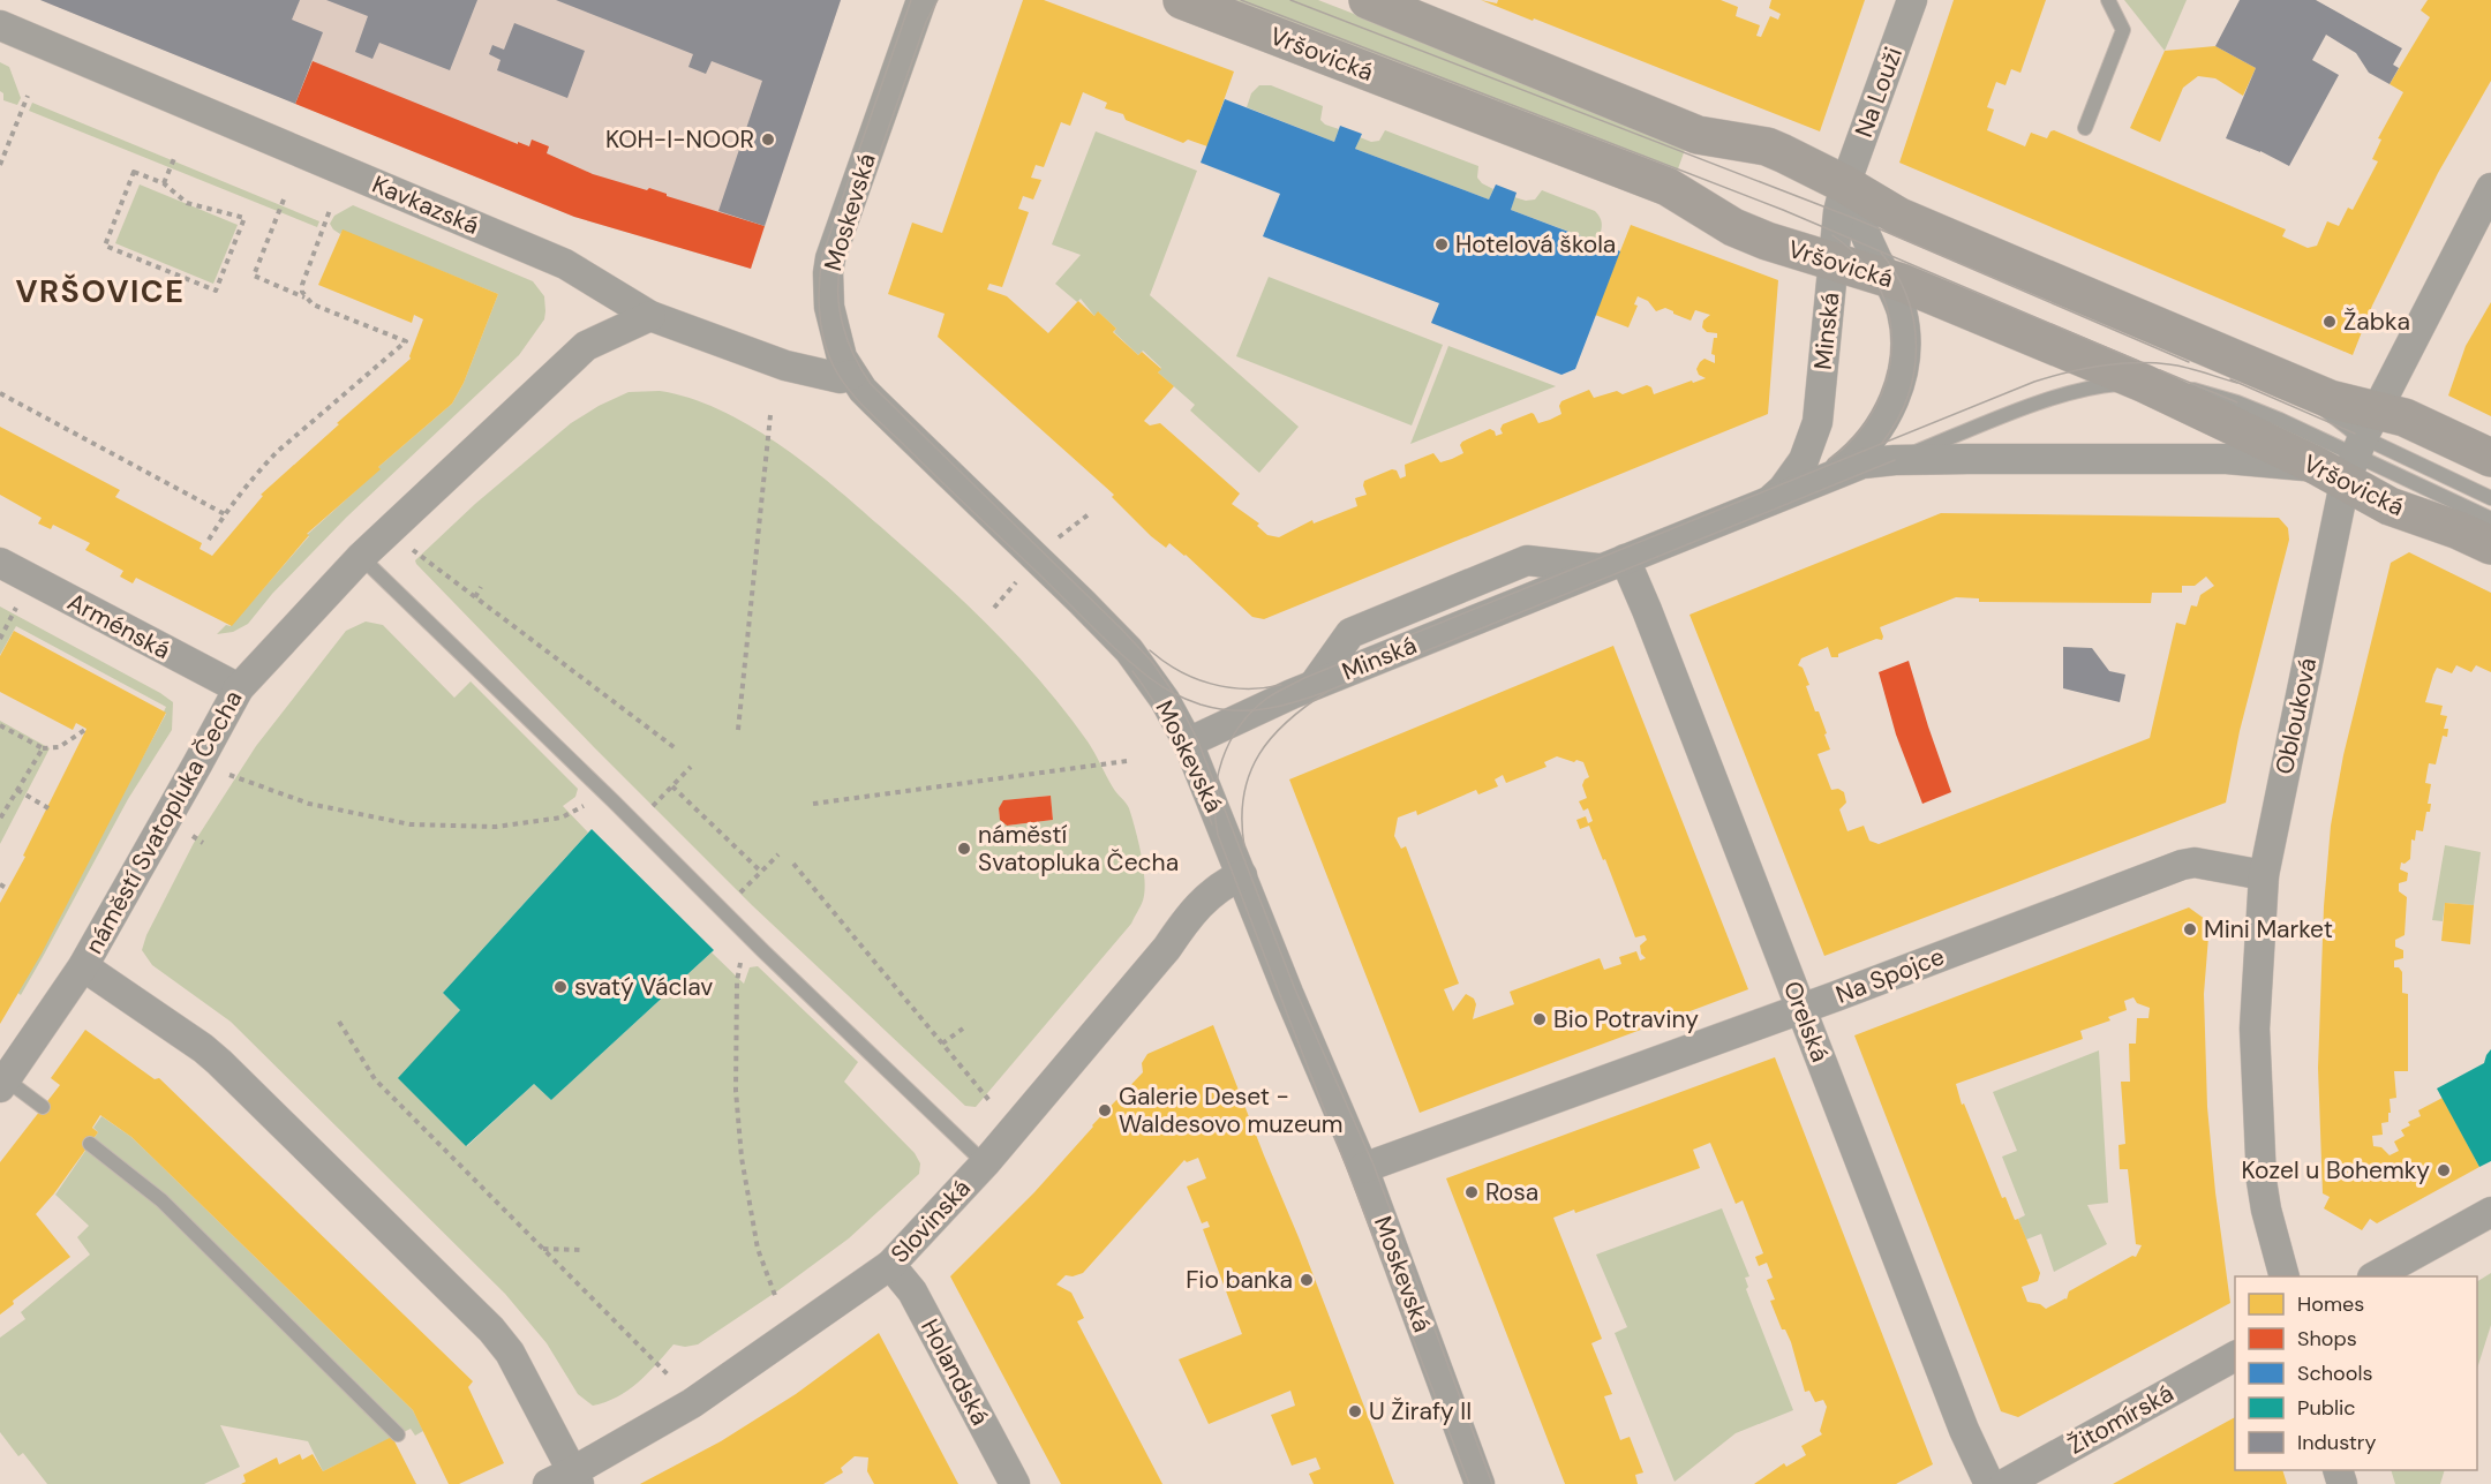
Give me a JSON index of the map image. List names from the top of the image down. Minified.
{"streets":{"main road":["Vršovická"],"street":["Na Louži","Kavkazská","Moskevská","Minská","Arménská","Oblouková","náměstí Svatopluka Čecha","Na Spojce","Orelská","Slovinská","Holandská","Žitomírská"]},"crossings":[["Vršovická","Na Louži"],["Vršovická","Minská"],["Vršovická","Oblouková"],["Na Louži","Minská"],["Kavkazská","Moskevská"],["Kavkazská","náměstí Svatopluka Čecha"],["Moskevská","Minská"],["Moskevská","Na Spojce"],["Moskevská","Slovinská"],["Minská","Oblouková"],["Minská","Orelská"],["Arménská","náměstí Svatopluka Čecha"],["Oblouková","Na Spojce"],["náměstí Svatopluka Čecha","Slovinská"],["Na Spojce","Orelská"],["Slovinská","Holandská"]],"districts":["VRŠOVICE"],"places":["KOH-I-NOOR","Hotelová škola","Žabka","náměstí Svatopluka Čecha","Mini Market","svatý Václav","Bio Potraviny","Galerie Deset - Waldesovo muzeum","Kozel u Bohemky","Rosa","Fio banka","U Žirafy II"],"legend":["Homes","Shops","Schools","Public","Industry"]}
